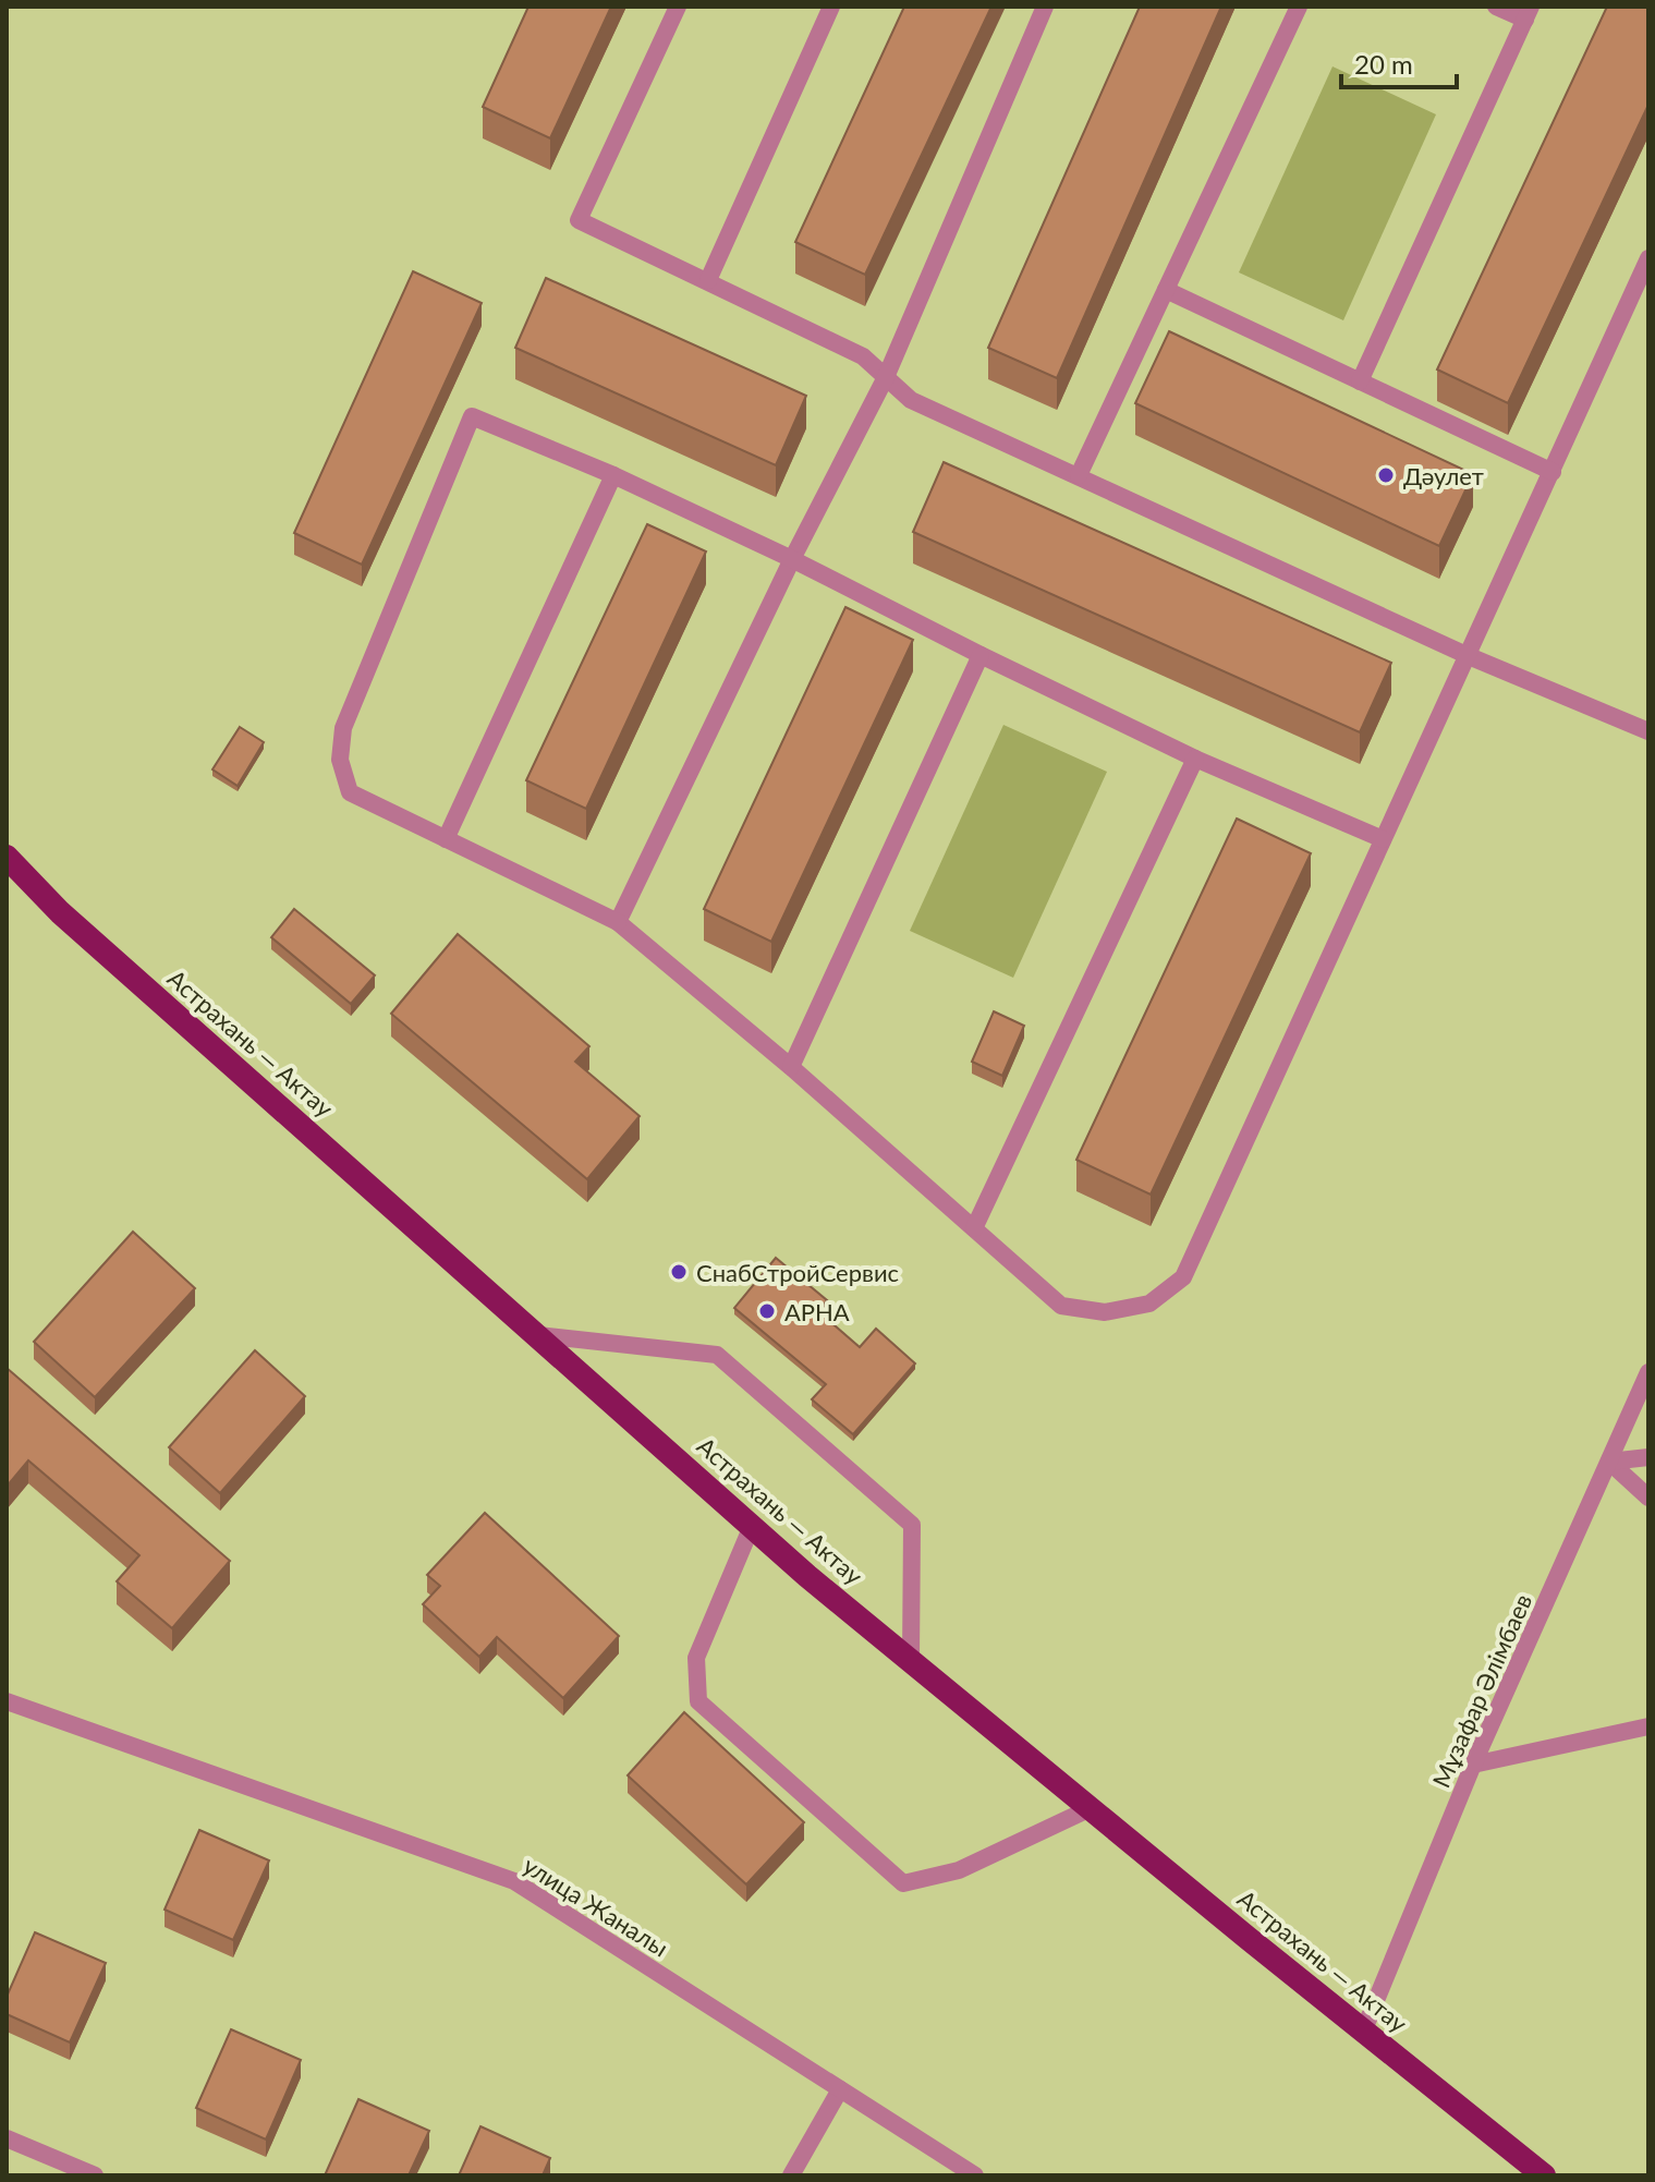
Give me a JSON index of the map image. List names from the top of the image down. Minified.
{"streets":{"highway":["Астрахань — Актау"],"street":["Мұзафар Әлімбаев","улица Жаналы"]},"crossings":[["Астрахань — Актау","Мұзафар Әлімбаев"]],"places":["Дәулет","СнабСтройСервис","АРНА"],"scale_bar":"20 m"}
